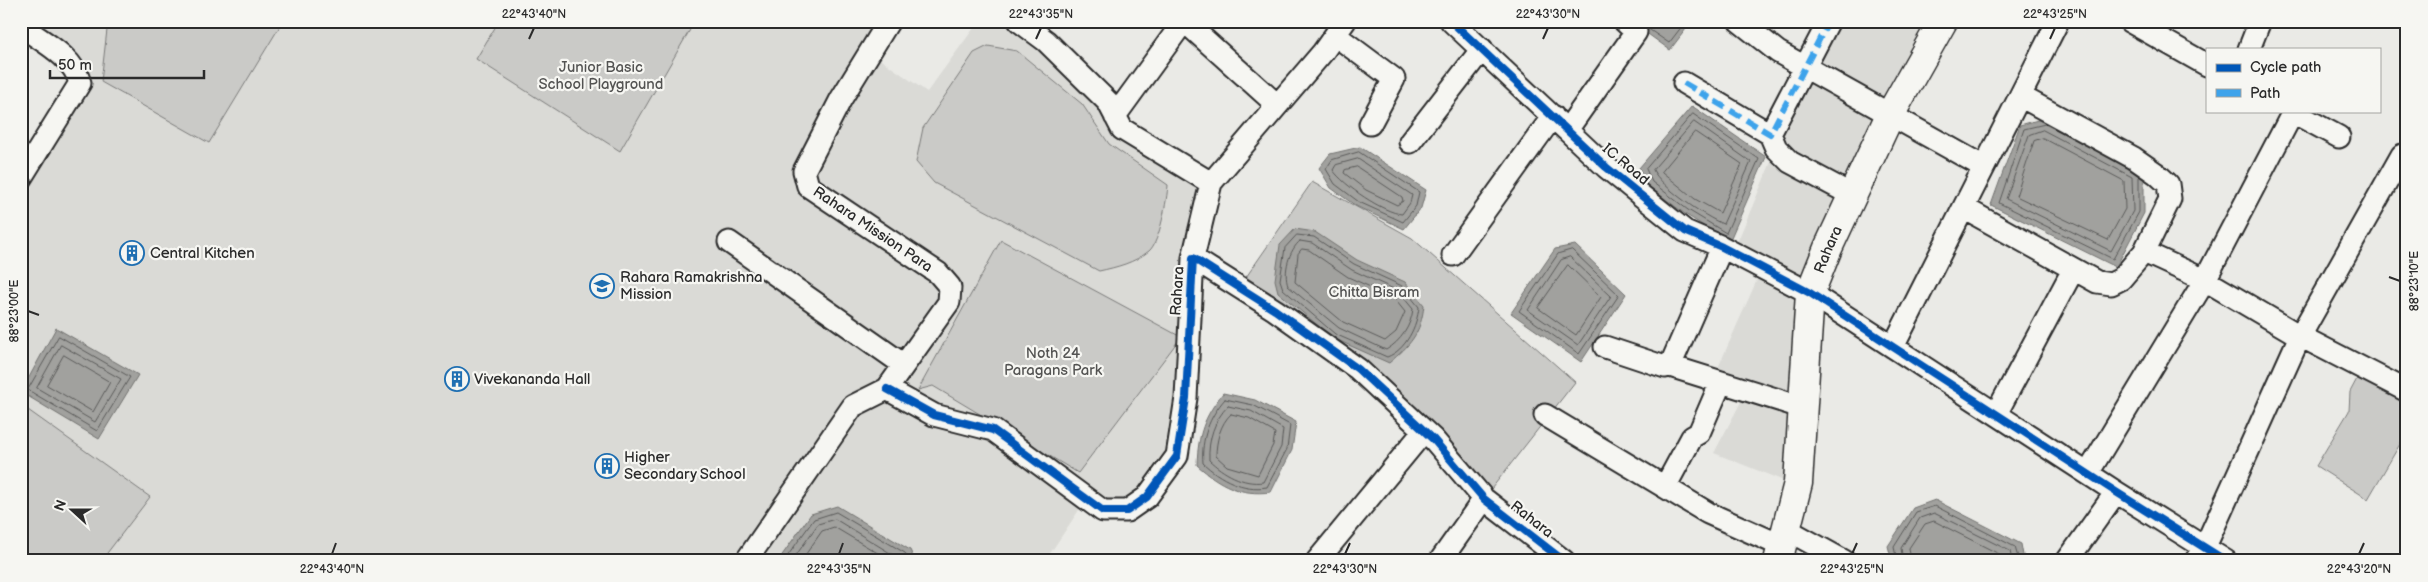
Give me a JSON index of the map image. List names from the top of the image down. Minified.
{"streets":{"street":["IC Road","Rahara Mission Para","Rahara"]},"crossings":[["IC Road","Rahara"],["Rahara Mission Para","Rahara"]],"parks":["Junior Basic School Playground","Chitta Bisram","Noth 24 Paragans Park"],"places":{"building":["Central Kitchen","Vivekananda Hall","Higher Secondary School"],"school or university":["Rahara Ramakrishna Mission"]},"legend":["Cycle path","Path"],"scale_bar":"50 m","north":"left","coordinates":["22°43'40\"N","22°43'35\"N","22°43'30\"N","22°43'25\"N","88°23'10\"E","88°23'00\"E","22°43'20\"N"]}
